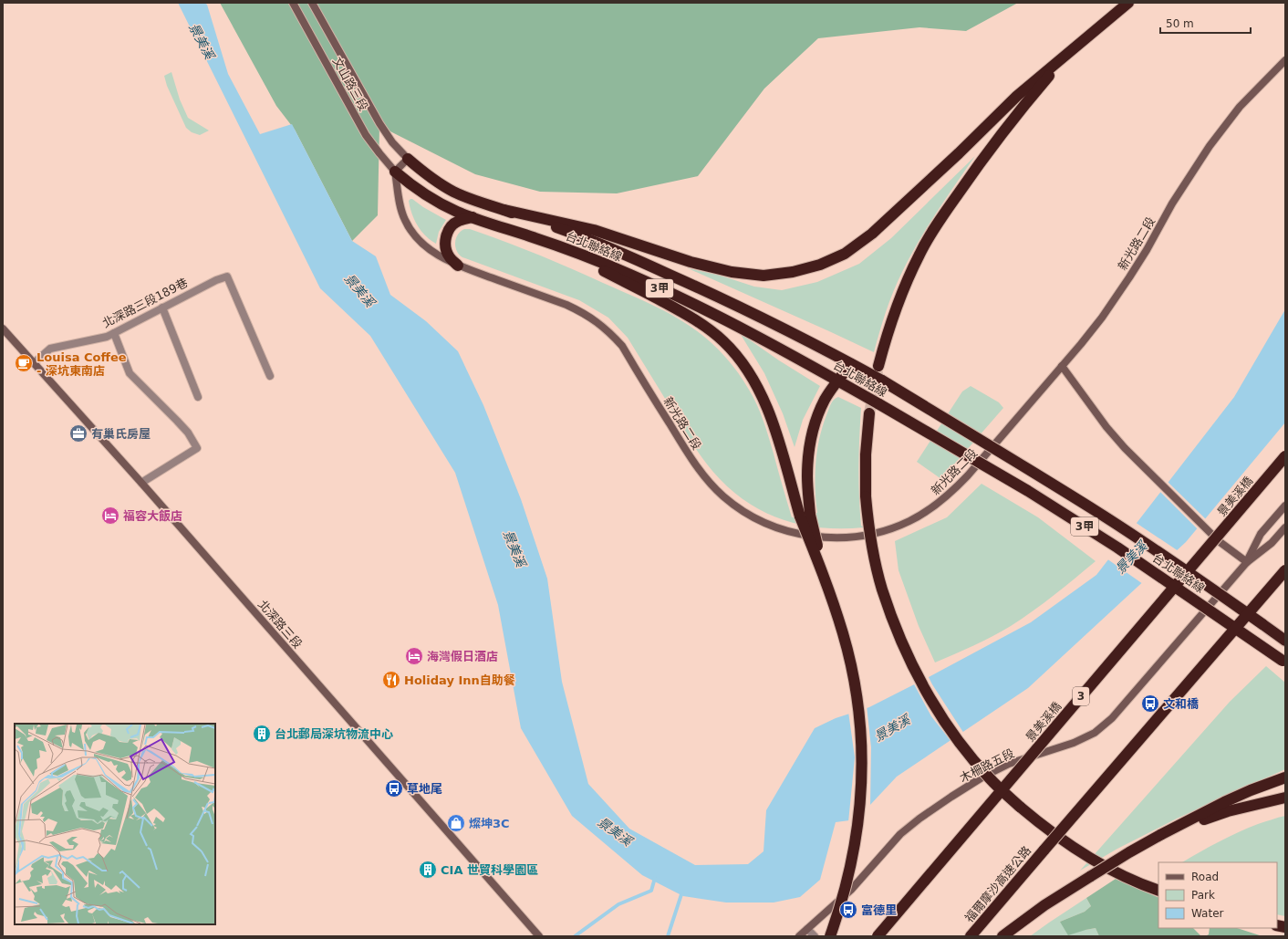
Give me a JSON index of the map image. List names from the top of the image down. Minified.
{"streets":{"highway":["台北聯絡線","3甲","景美溪橋","3","福爾摩沙高速公路"],"main road":["文山路三段","新光路二段","北深路三段","木柵路五段"],"street":["北深路三段189巷"]},"crossings":[["文山路三段","新光路二段"],["文山路三段","台北聯絡線"],["新光路二段","台北聯絡線"],["北深路三段189巷","北深路三段"]],"water":["景美溪"],"places":{"cafe":["Louisa Coffee - 深坑東南店"],"office":["有巢氏房屋"],"hotel":["福容大飯店","海灣假日酒店"],"restaurant":["Holiday Inn自助餐"],"bus stop":["文和橋","草地尾","富德里"],"building":["台北郵局深坑物流中心","CIA 世貿科學園區"],"shop":["燦坤3C"]},"legend":["Road","Park","Water"],"scale_bar":"50 m"}
